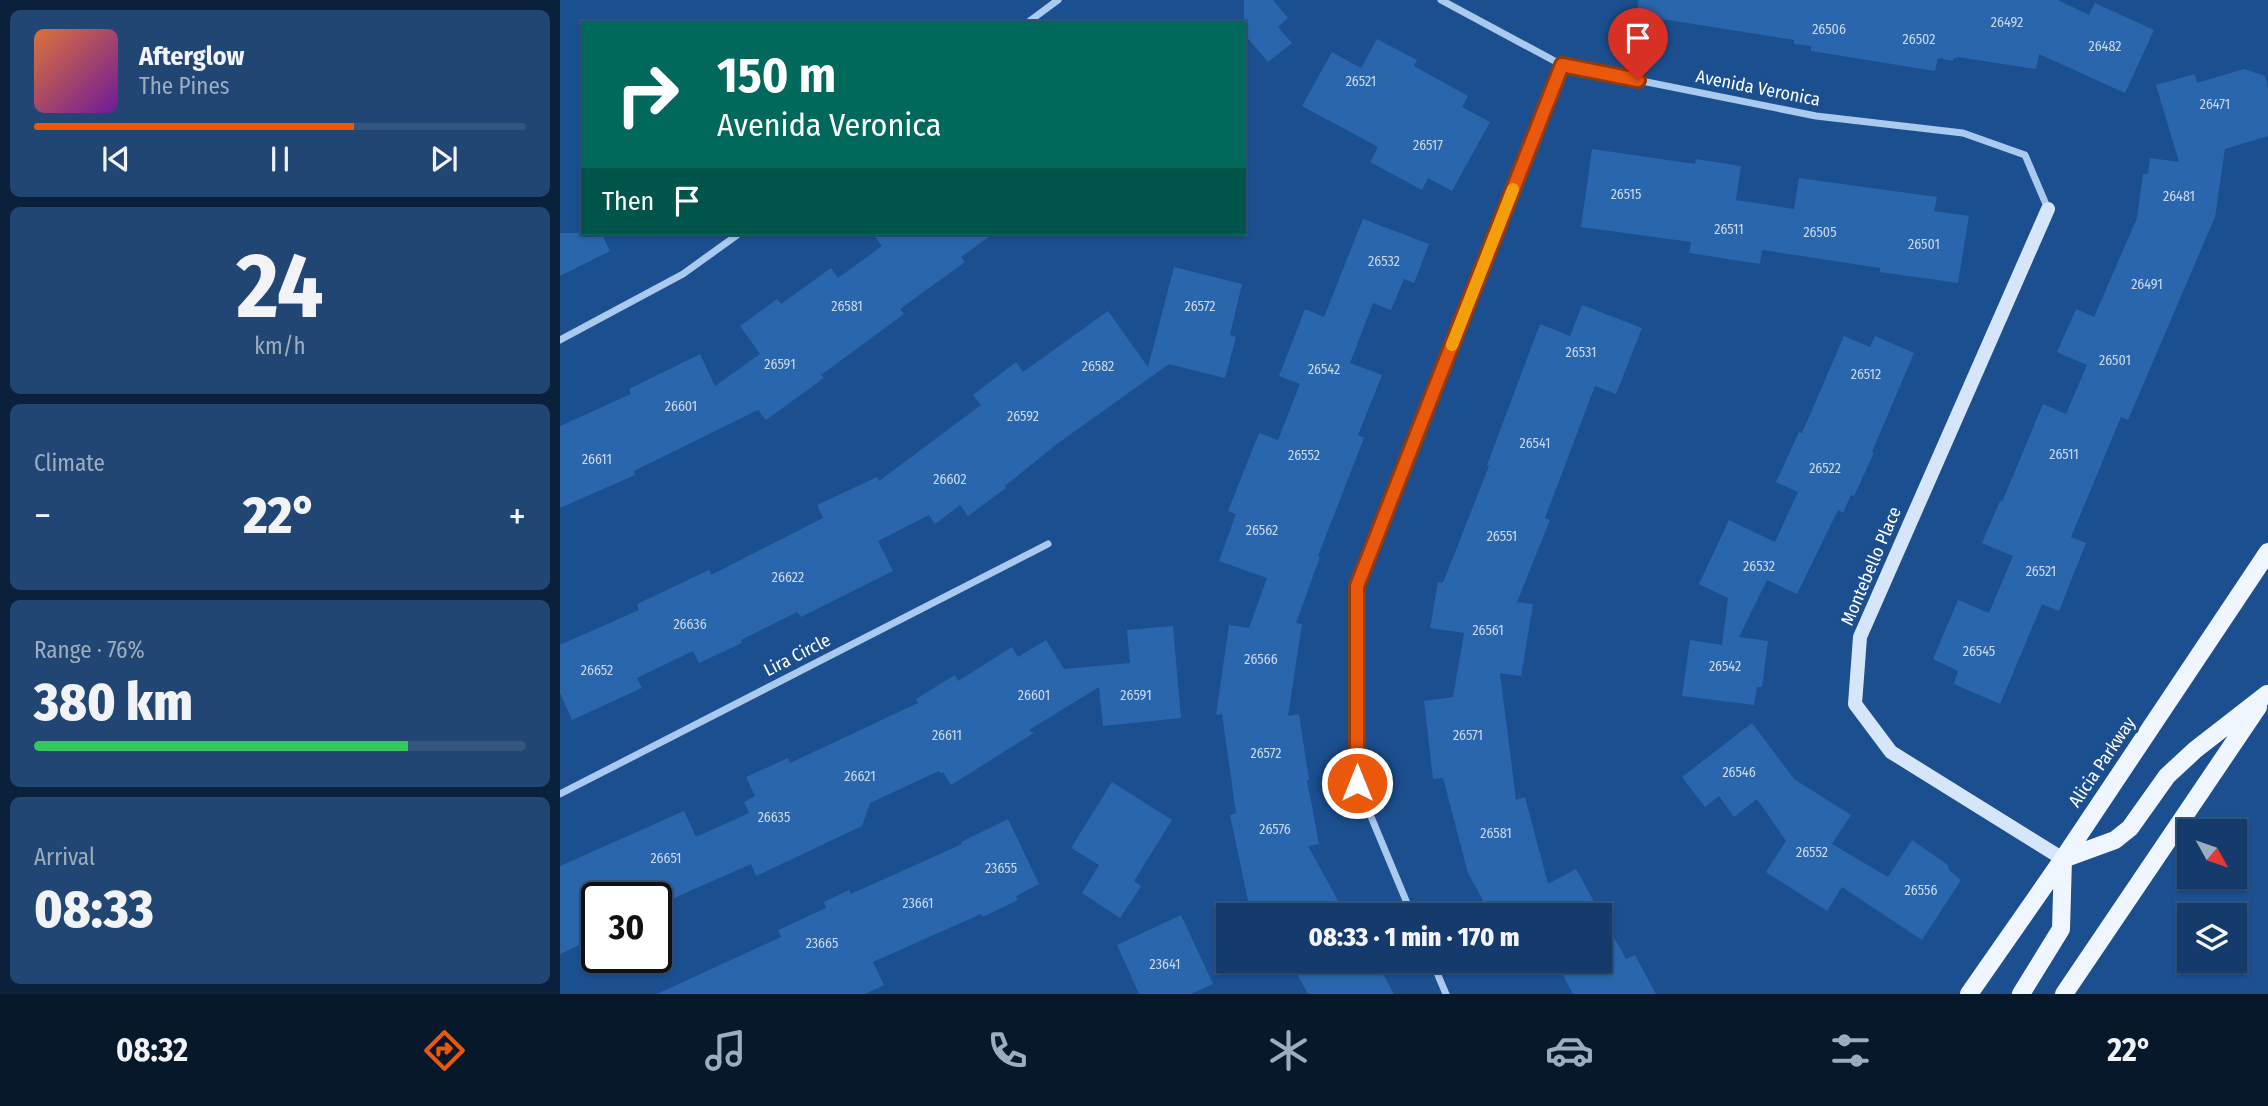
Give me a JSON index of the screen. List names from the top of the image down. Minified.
{"streets":{"main road":["Alicia Parkway"],"street":["Avenida Veronica","Montebello Place","Lira Circle"]},"crossings":[["Avenida Veronica","Montebello Place"],["Montebello Place","Alicia Parkway"]],"house_numbers":["26492","26506","26502","26482","26521","26471","26517","26515","26481","26511","26505","26501","26532","26491","26581","26572","26531","26501","26591","26582","26542","26512","26601","26592","26541","26511","26552","26611","26522","26602","26562","26551","26532","26521","26622","26636","26561","26545","26566","26542","26652","26601","26591","26611","26571","26572","26546","26621","26635","26576","26581","26552","26651","23655","26556","23661","23665","23641"],"north":"bottom right","page":{"turn":["150 m","Avenida Veronica"],"song":["Afterglow","The Pines"],"then":"Then","tile":[["24","km/h"],"Climate",["Range · 76%","380 km"],["Arrival","08:33"]],"heat":["−","22°","+"],"limit":"30","trip":"08:33 · 1 min · 170 m","tabs":["08:32","22°"]}}
